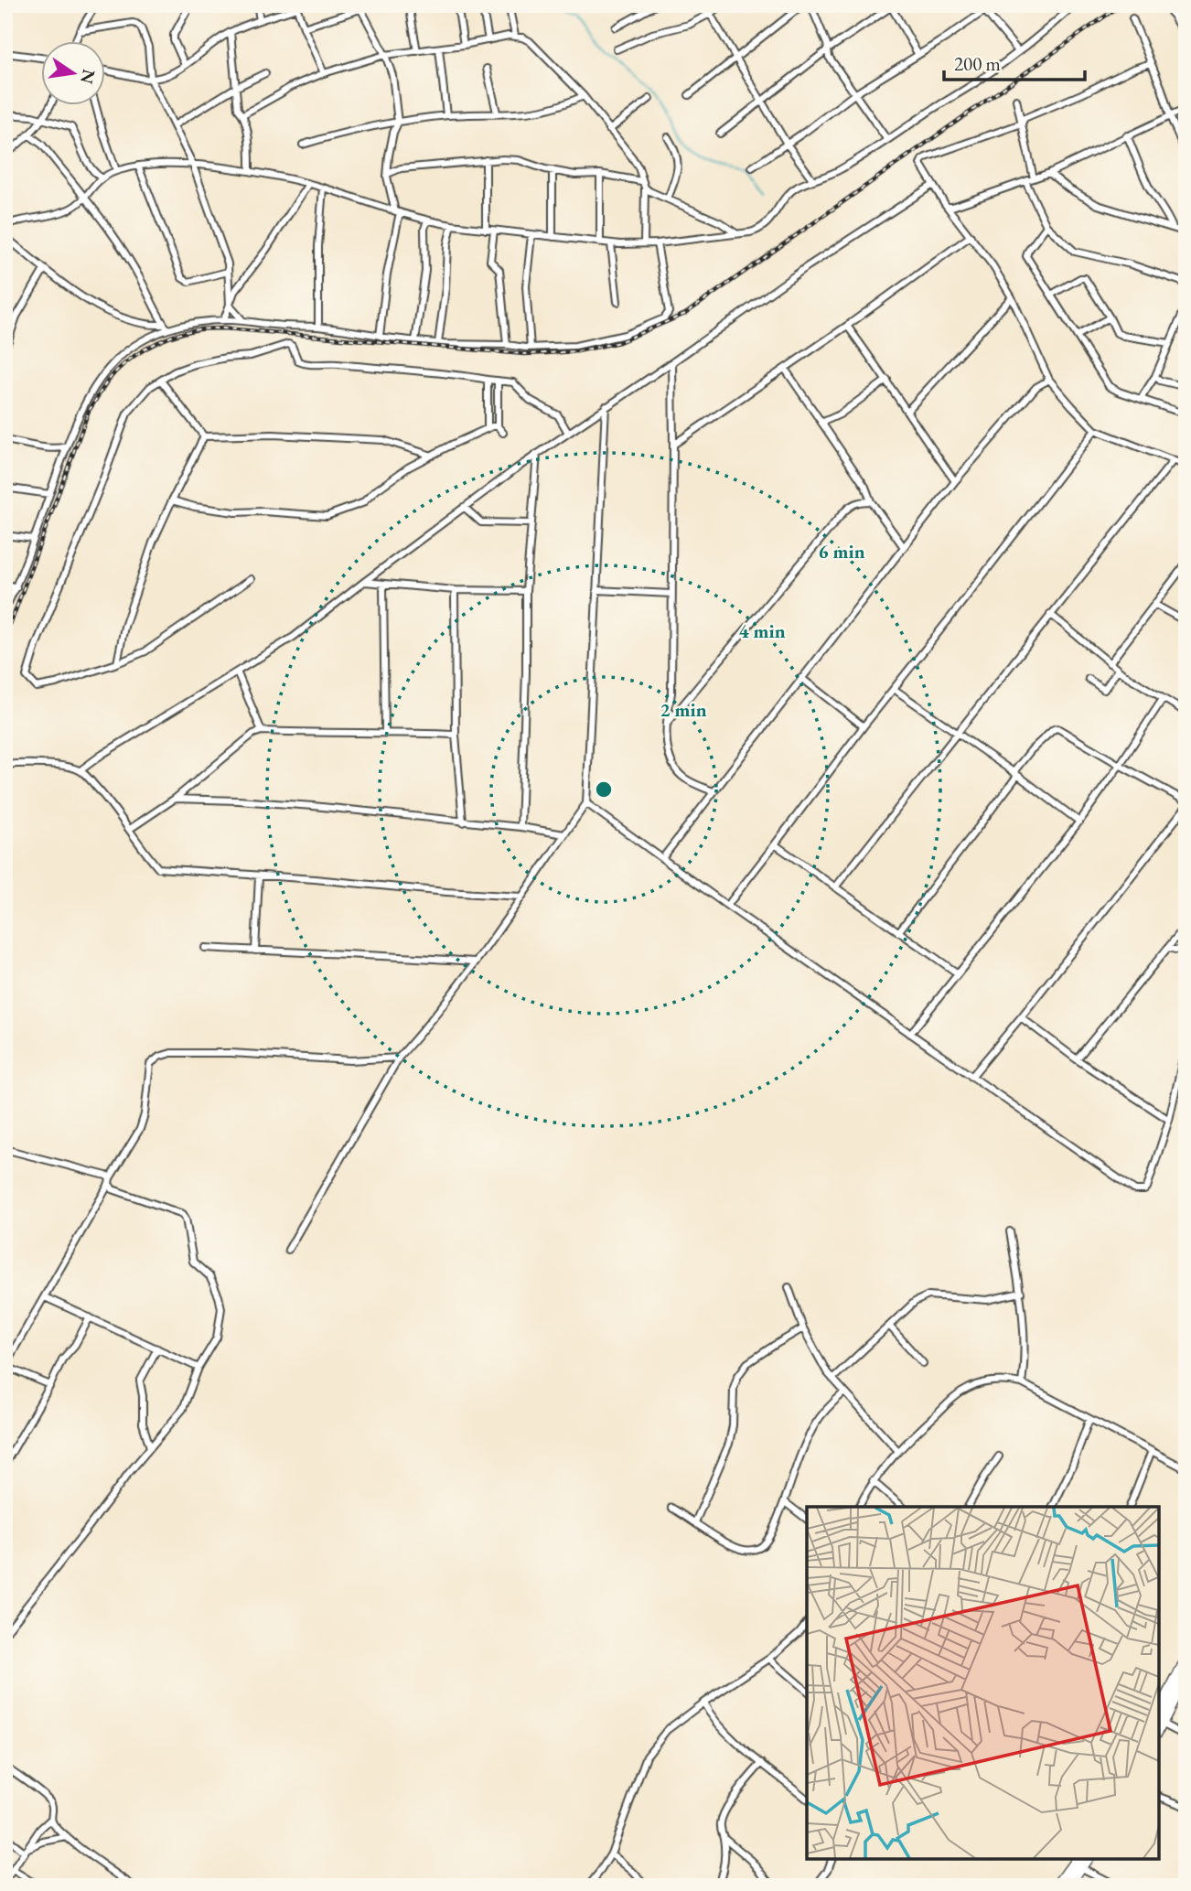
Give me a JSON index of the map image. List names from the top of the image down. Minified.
{"scale_bar":"200 m","north":"right","rings":["6 min","4 min","2 min"]}
